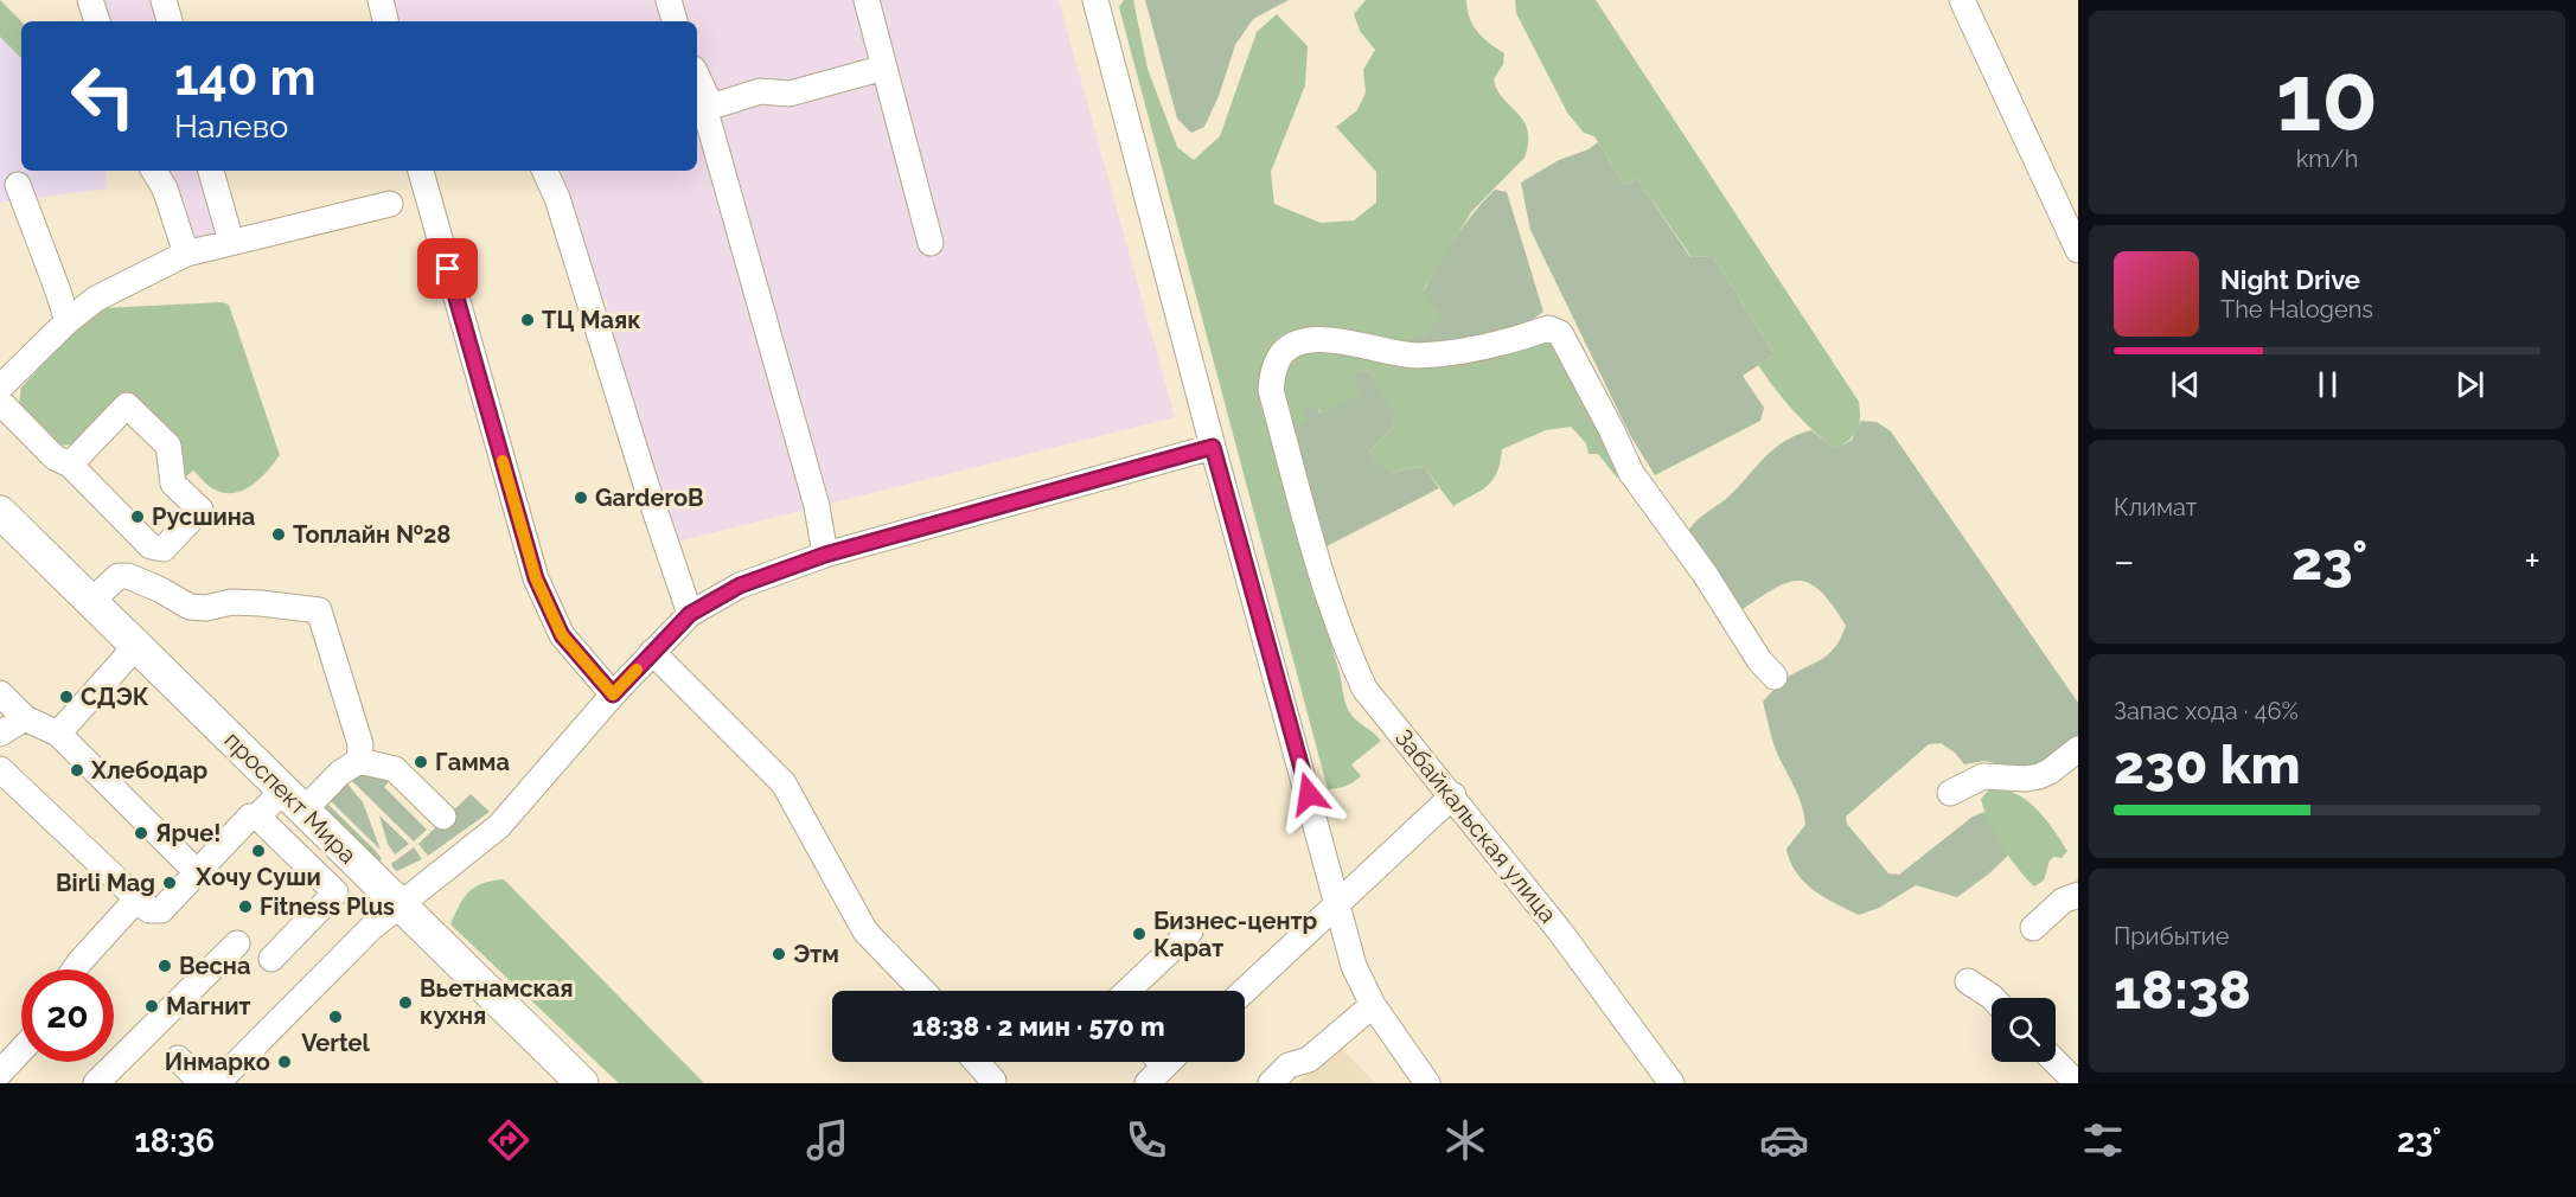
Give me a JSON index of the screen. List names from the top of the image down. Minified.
{"streets":{"main road":["проспект Мира"],"street":["Забайкальская улица"]},"places":["ТЦ Маяк","GarderoB","Русшина","Топлайн №28","СДЭК","Гамма","Хлебодар","Ярче!","Хочу Суши","Birli Mag","Fitness Plus","Бизнес-центр Карат","Этм","Весна","Вьетнамская кухня","Магнит","Vertel","Инмарко"],"page":{"tile":[["10","km/h"],"Климат",["Запас хода · 46%","230 km"],["Прибытие","18:38"]],"turn":["140 m","Налево"],"song":["Night Drive","The Halogens"],"heat":["−","23°","+"],"limit":"20","trip":"18:38 · 2 мин · 570 m","tabs":["18:36","23°"]}}
